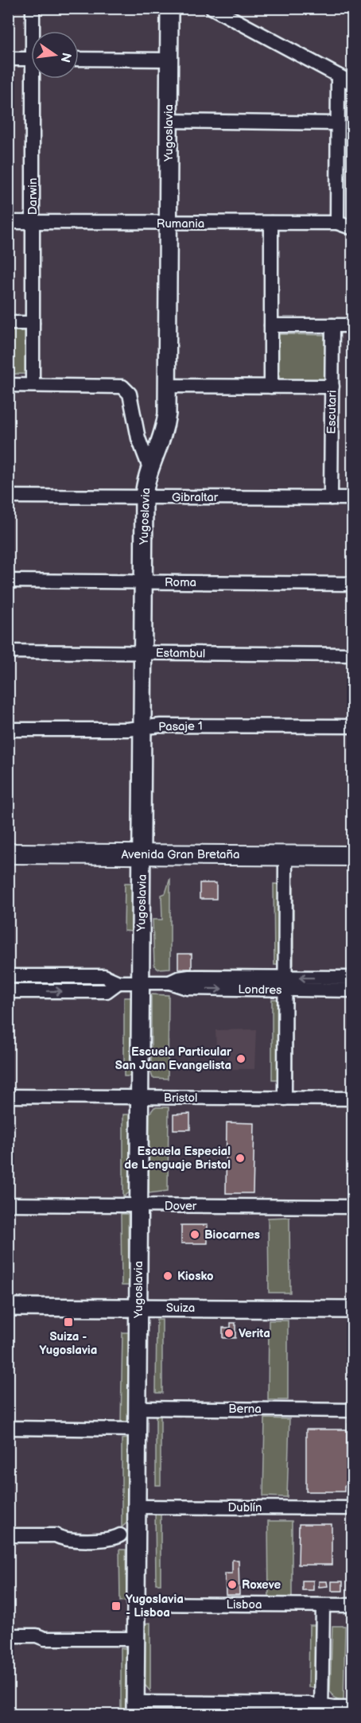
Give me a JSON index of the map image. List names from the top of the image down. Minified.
{"streets":{"main road":["Avenida Gran Bretaña"],"street":["Yugoslavia","Darwin","Rumania","Escutari","Gibraltar","Roma","Estambul","Pasaje 1","Londres","Bristol","Dover","Suiza","Berna","Dublín","Lisboa"]},"crossings":[["Yugoslavia","Rumania"],["Yugoslavia","Gibraltar"],["Yugoslavia","Roma"],["Yugoslavia","Estambul"],["Yugoslavia","Pasaje 1"],["Yugoslavia","Avenida Gran Bretaña"],["Yugoslavia","Londres"],["Yugoslavia","Bristol"],["Yugoslavia","Dover"],["Yugoslavia","Suiza"],["Yugoslavia","Berna"],["Yugoslavia","Dublín"],["Yugoslavia","Lisboa"],["Darwin","Rumania"],["Escutari","Gibraltar"]],"places":{"other":["Escuela Particular San Juan Evangelista","Escuela Especial de Lenguaje Bristol","Biocarnes","Kiosko","Verita","Roxeve"],"transit":["Suiza - Yugoslavia","Yugoslavia - Lisboa"]},"north":"right"}
